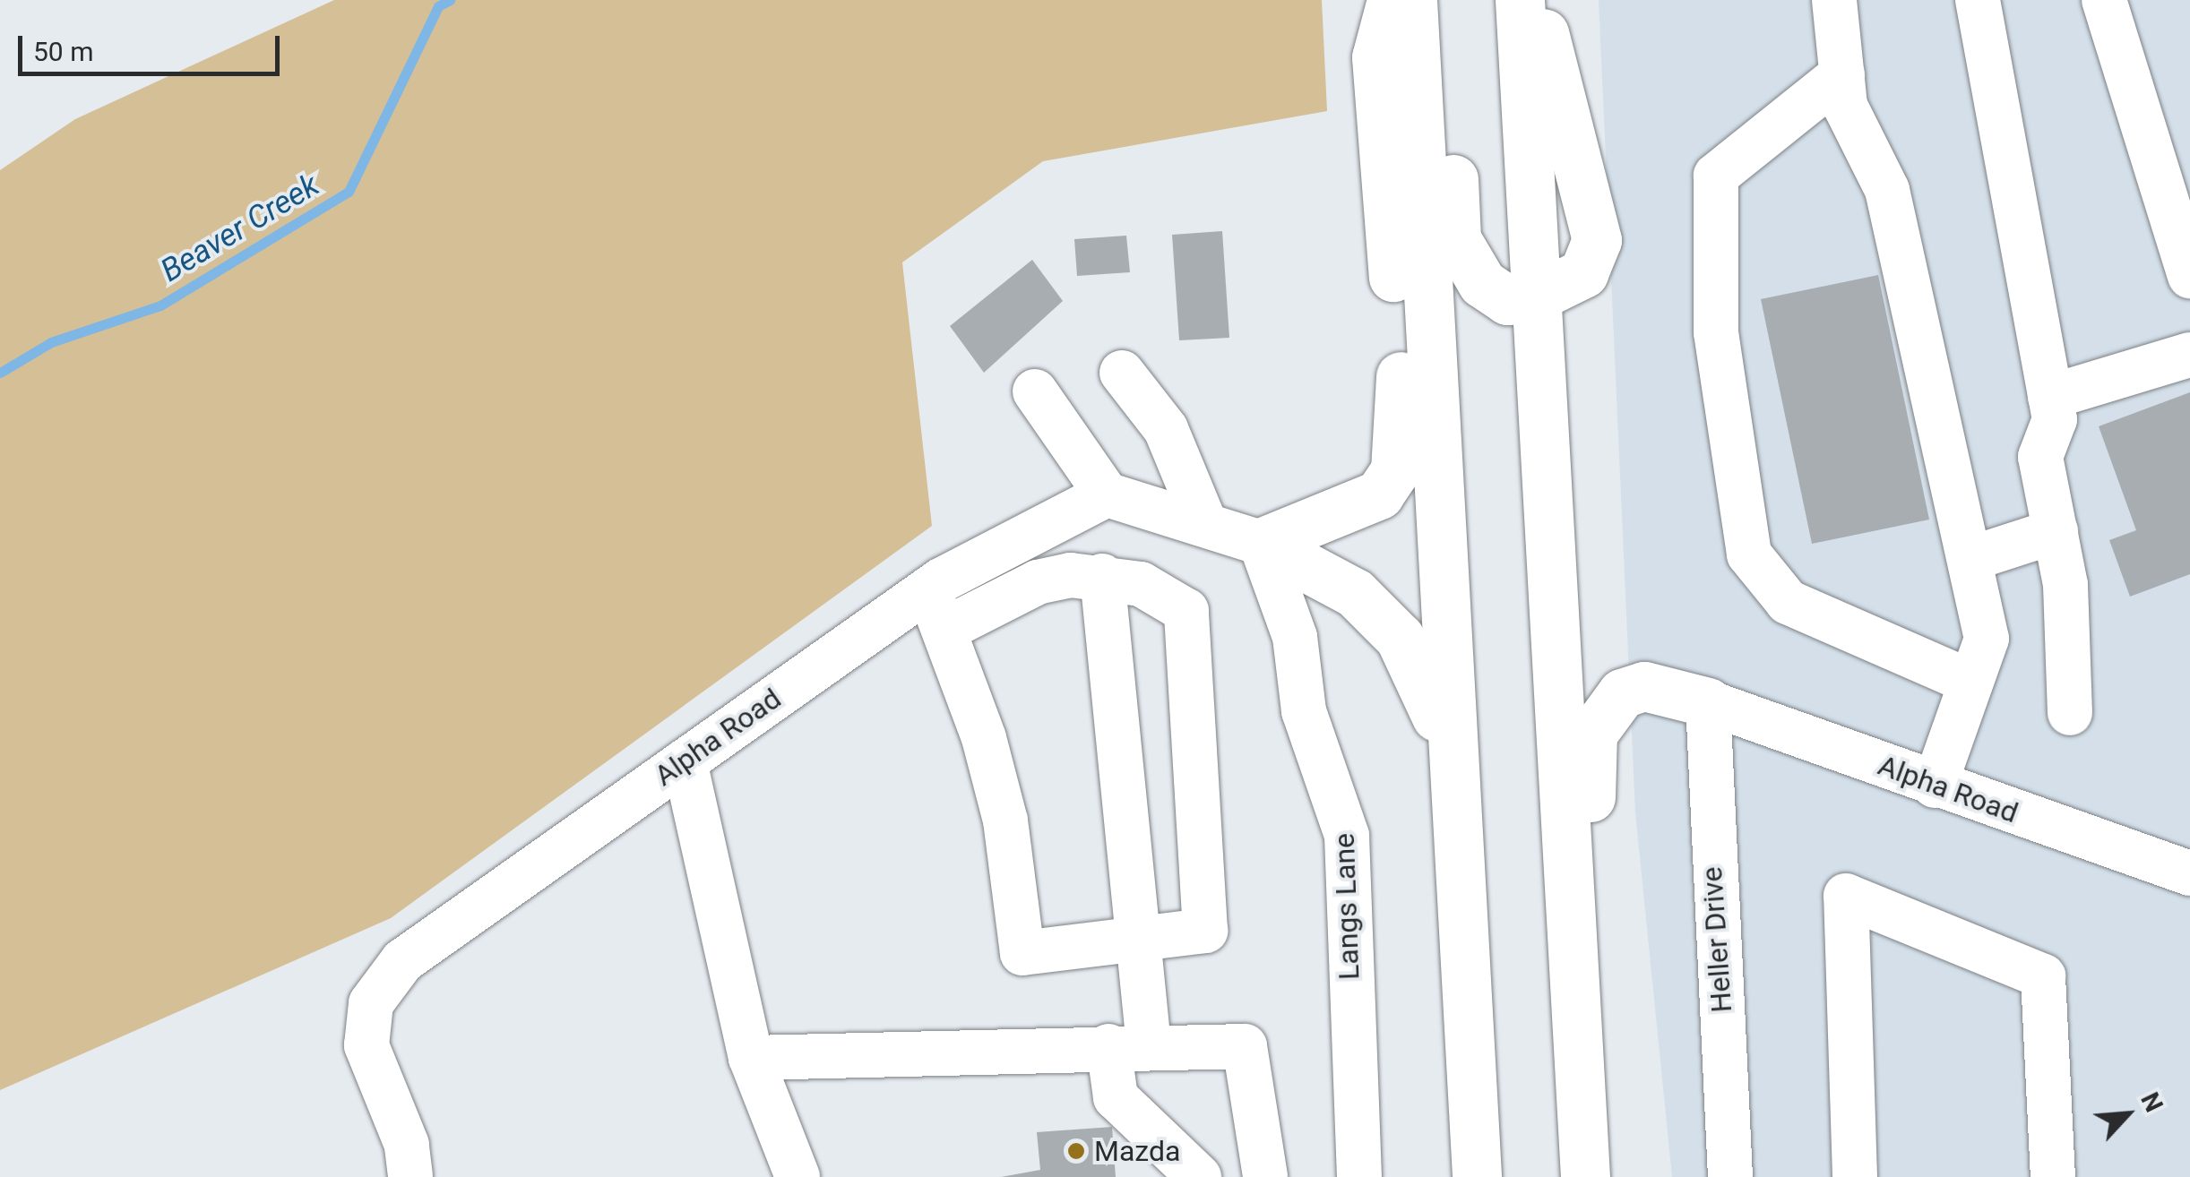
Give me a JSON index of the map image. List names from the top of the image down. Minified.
{"streets":{"street":["Alpha Road","Langs Lane","Heller Drive"]},"crossings":[["Alpha Road","Heller Drive"]],"water":["Beaver Creek"],"places":["Mazda"],"scale_bar":"50 m","north":"top right"}
